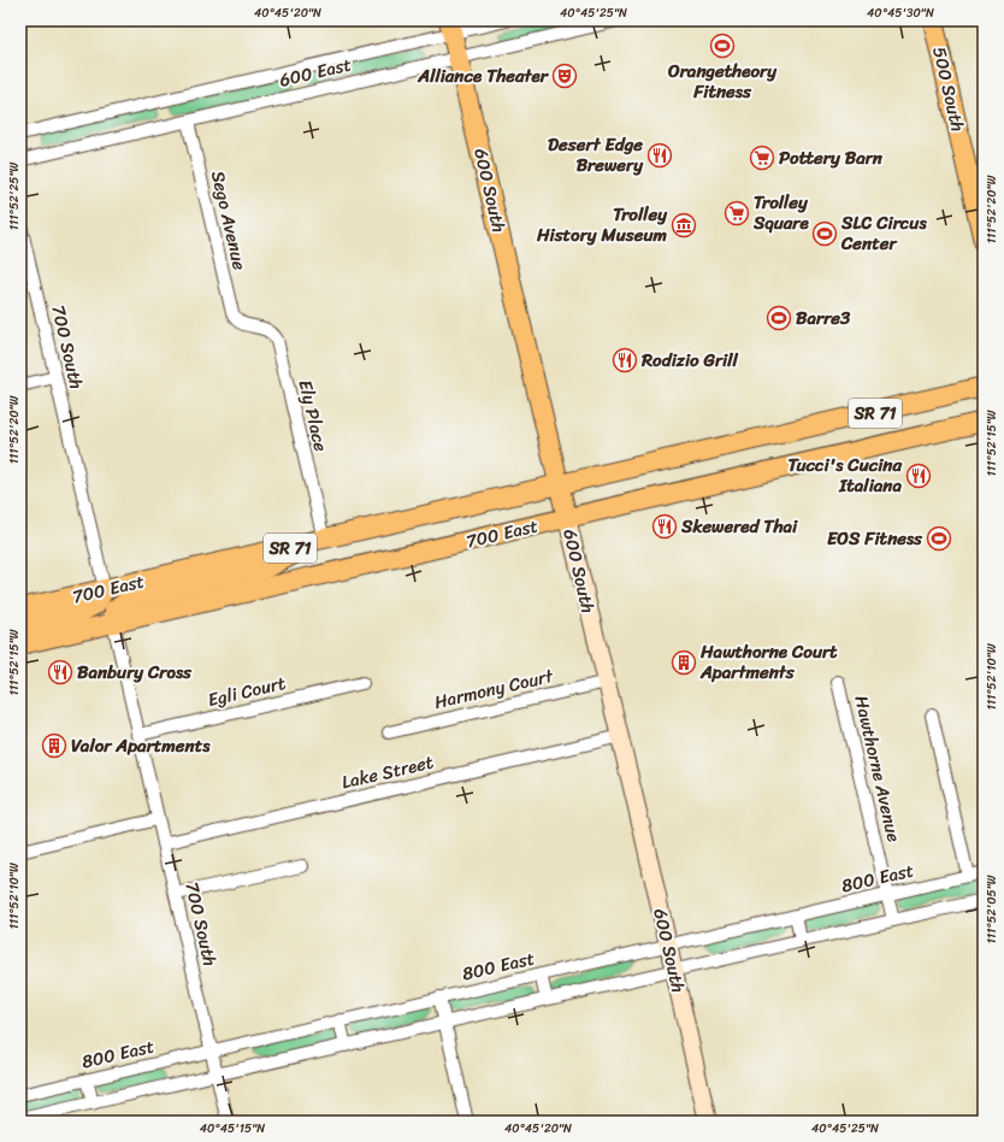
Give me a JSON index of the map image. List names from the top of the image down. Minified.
{"streets":{"main road":["500 South","600 South","SR 71","700 East"],"street":["600 East","Sego Avenue","700 South","Ely Place","Harmony Court","Egli Court","Hawthorne Avenue","Lake Street","800 East"]},"crossings":[["600 East","600 South"],["600 East","Sego Avenue"],["600 South","700 East"],["600 South","Harmony Court"],["600 South","Lake Street"],["600 South","800 East"],["Sego Avenue","Ely Place"],["700 South","700 East"],["700 South","Egli Court"],["700 South","Lake Street"],["700 South","800 East"],["Ely Place","700 East"],["Hawthorne Avenue","800 East"]],"places":{"sports":["Orangetheory Fitness","SLC Circus Center","Barre3","EOS Fitness"],"theatre":["Alliance Theater"],"restaurant":["Desert Edge Brewery","Rodizio Grill","Tucci's Cucina Italiana","Skewered Thai","Banbury Cross"],"supermarket":["Pottery Barn","Trolley Square"],"museum":["Trolley History Museum"],"building":["Hawthorne Court Apartments","Valor Apartments"]},"coordinates":["40°45'20\"N","40°45'25\"N","40°45'30\"N","111°52'25\"W","111°52'20\"W","111°52'15\"W","111°52'10\"W","111°52'05\"W","40°45'15\"N"]}
